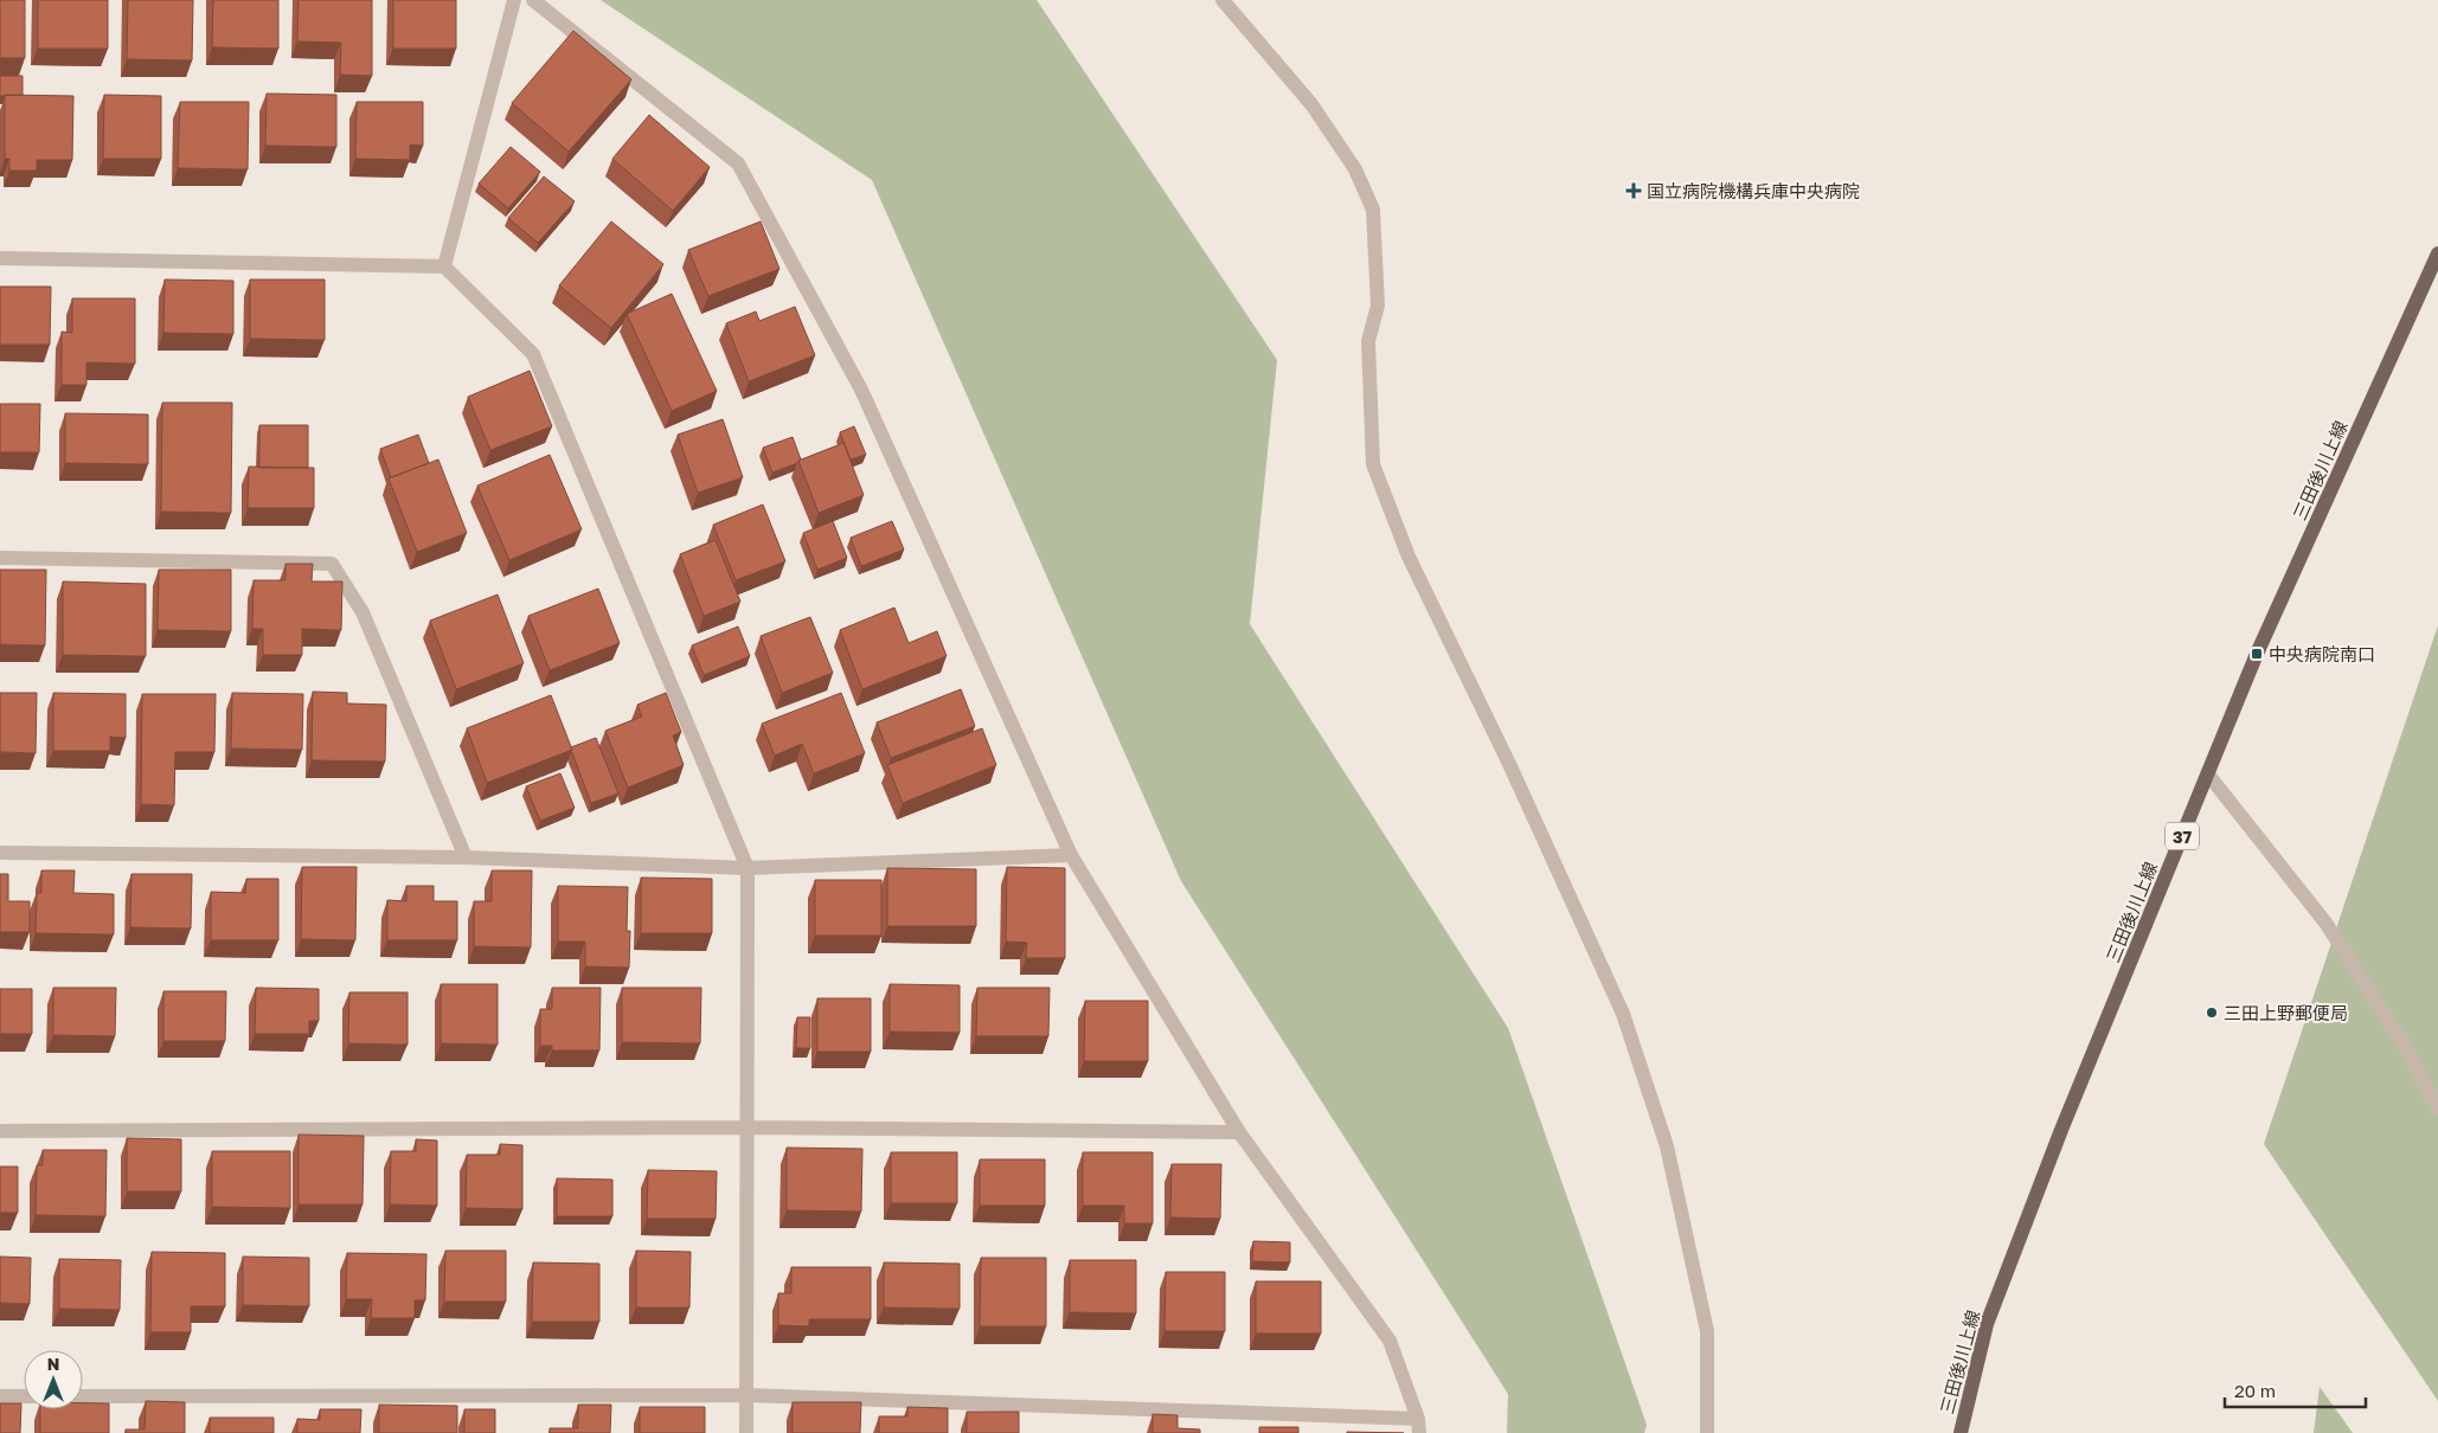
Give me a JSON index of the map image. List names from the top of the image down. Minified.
{"streets":{"main road":["三田後川上線","37"]},"places":{"health":["国立病院機構兵庫中央病院"],"transit":["中央病院南口"],"other":["三田上野郵便局"]},"scale_bar":"20 m","north":"top"}
